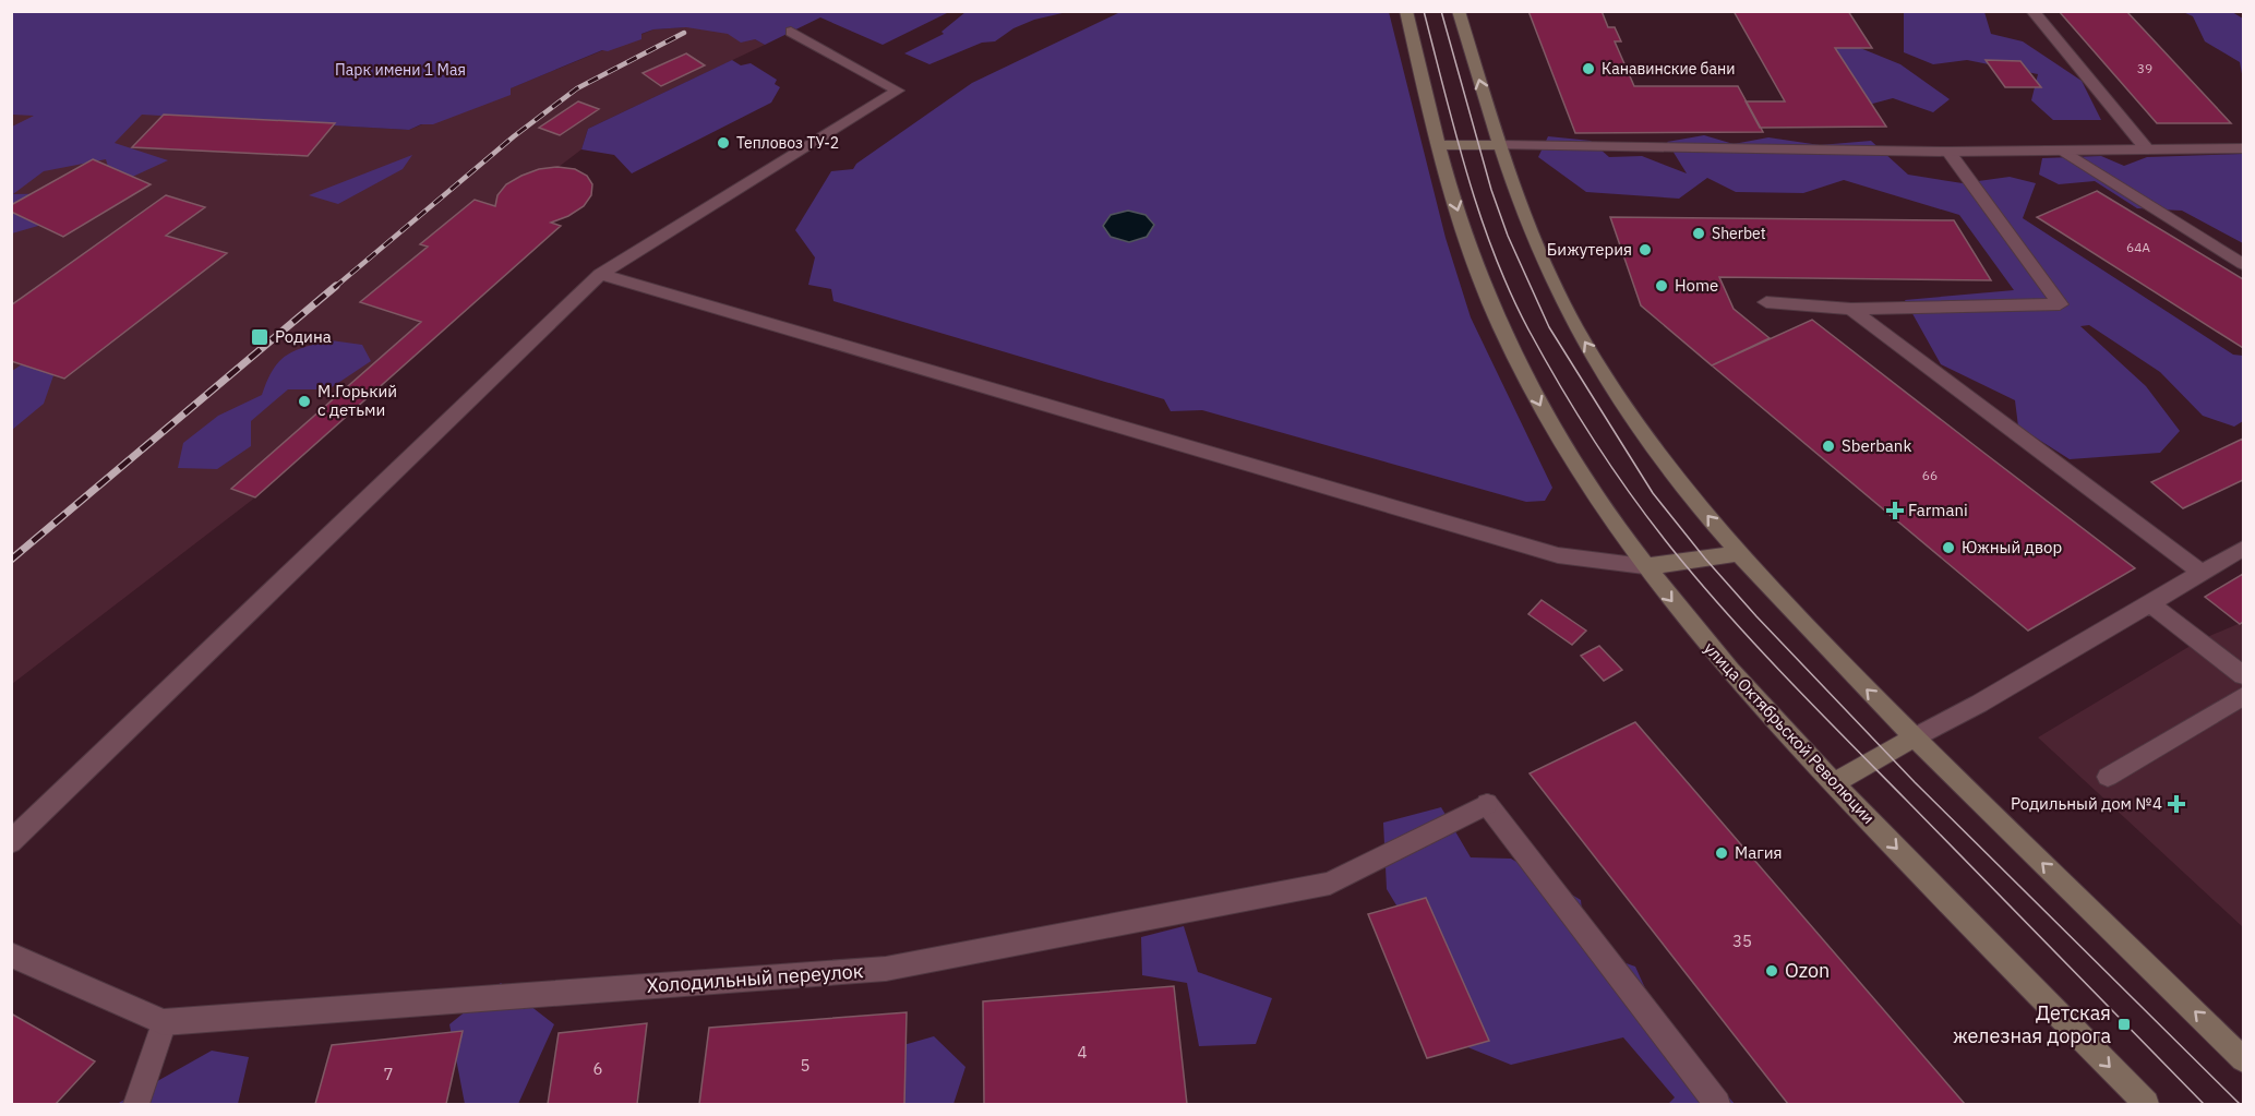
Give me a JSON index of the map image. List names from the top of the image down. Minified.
{"streets":{"main road":["улица Октябрьской Революции"],"street":["Холодильный переулок"]},"parks":["Парк имени 1 Мая"],"places":{"other":["Канавинские бани","Тепловоз ТУ-2","Sherbet","Бижутерия","Home","М.Горький с детьми","Sberbank","Южный двор","Магия","Ozon"],"transit":["Родина","Детская железная дорога"],"health":["Farmani","Родильный дом №4"]},"house_numbers":["39","64А","66","35","4","5","6","7"]}
